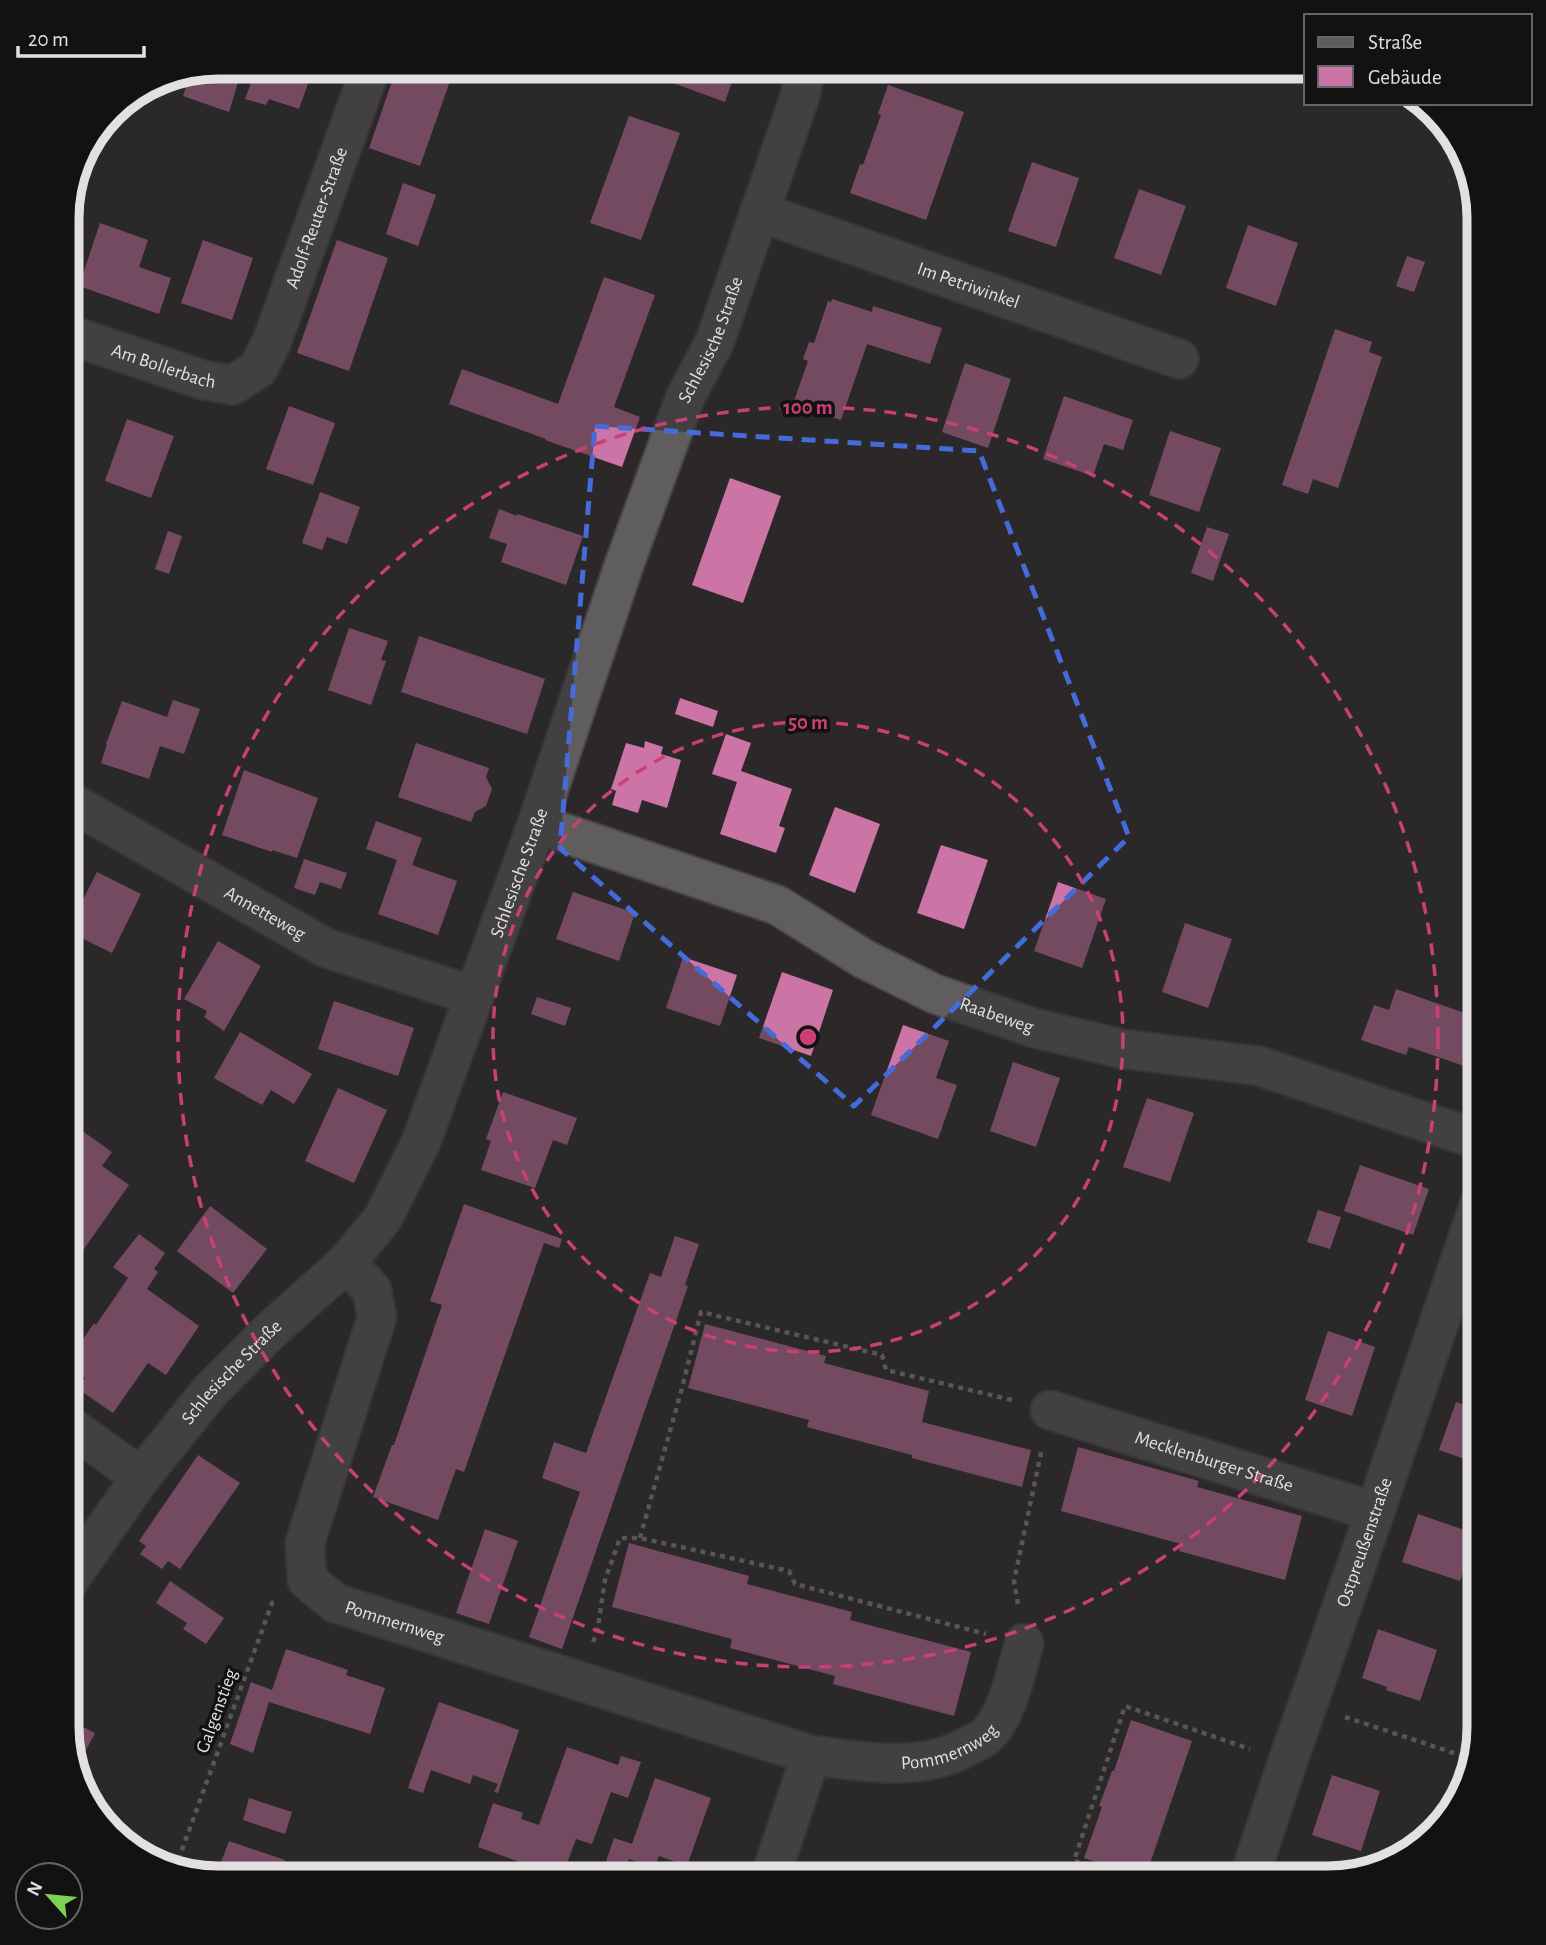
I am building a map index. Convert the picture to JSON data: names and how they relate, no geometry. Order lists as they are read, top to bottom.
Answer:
{
  "streets": {
    "street": [
      "Adolf-Reuter-Straße",
      "Im Petriwinkel",
      "Schlesische Straße",
      "Am Bollerbach",
      "Annetteweg",
      "Raabeweg",
      "Mecklenburger Straße",
      "Ostpreußenstraße",
      "Pommernweg"
    ],
    "path": ["Galgenstieg"]
  },
  "crossings": [
    ["Adolf-Reuter-Straße", "Am Bollerbach"],
    ["Im Petriwinkel", "Schlesische Straße"],
    ["Schlesische Straße", "Annetteweg"],
    ["Schlesische Straße", "Raabeweg"],
    ["Mecklenburger Straße", "Ostpreußenstraße"],
    ["Pommernweg", "Galgenstieg"]
  ],
  "legend": ["Straße", "Gebäude"],
  "scale_bar": "20 m",
  "north": "top left",
  "rings": ["100 m", "50 m"]
}
